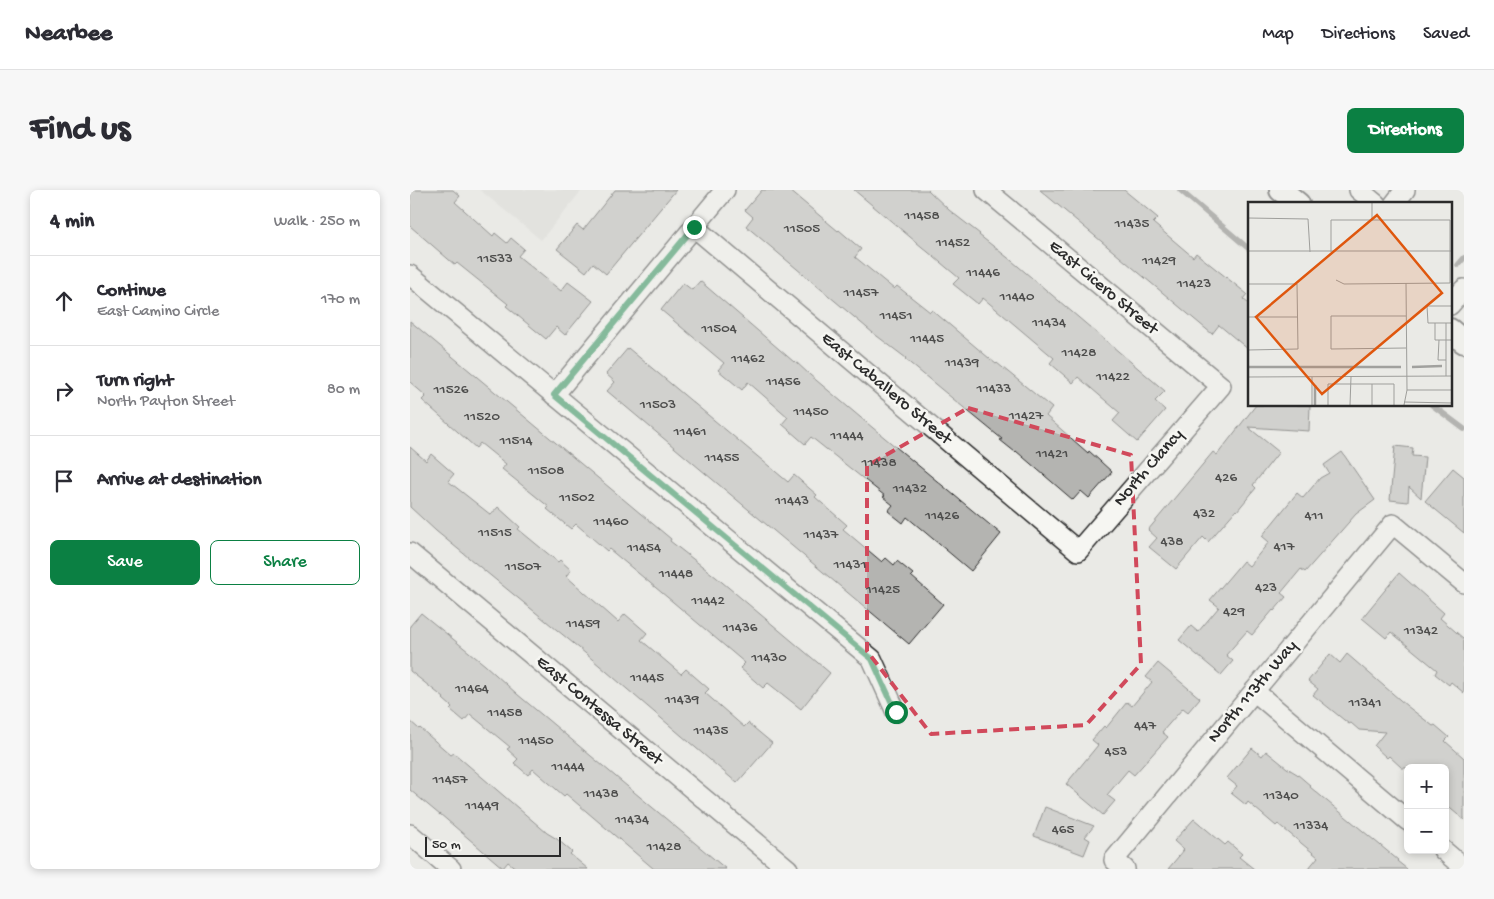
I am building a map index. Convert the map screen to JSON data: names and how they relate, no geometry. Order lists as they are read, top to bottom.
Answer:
{
  "streets": {
    "street": [
      "East Cicero Street",
      "East Caballero Street",
      "North Clancy",
      "North 113th Way",
      "East Contessa Street"
    ]
  },
  "crossings": [
    ["East Cicero Street", "North Clancy"],
    ["East Caballero Street", "North Clancy"]
  ],
  "house_numbers": [
    "11458",
    "11435",
    "11505",
    "11452",
    "11533",
    "11429",
    "11446",
    "11423",
    "11457",
    "11440",
    "11451",
    "11434",
    "11504",
    "11445",
    "11428",
    "11462",
    "11439",
    "11422",
    "11456",
    "11433",
    "11526",
    "11503",
    "11450",
    "11427",
    "11520",
    "11461",
    "11444",
    "11514",
    "11421",
    "11455",
    "11438",
    "11508",
    "426",
    "11432",
    "11502",
    "11443",
    "432",
    "11426",
    "411",
    "11460",
    "11515",
    "11437",
    "438",
    "417",
    "11454",
    "11431",
    "11507",
    "11448",
    "423",
    "11425",
    "11442",
    "429",
    "11459",
    "11436",
    "11342",
    "11430",
    "11445",
    "11464",
    "11439",
    "11341",
    "11458",
    "447",
    "11435",
    "11450",
    "453",
    "11444",
    "11457",
    "11438",
    "11340",
    "11449",
    "11434",
    "11334",
    "465",
    "11428"
  ],
  "scale_bar": "50 m",
  "page": {
    "header": "Nearbee",
    "nav": ["Map", "Directions", "Saved"],
    "buttons": [
      "Directions",
      ["Save", "Share"]
    ],
    "title": "Find us",
    "heading": ["4 min", "Walk · 250 m"],
    "list": [
      ["Continue", "East Camino Circle", "170 m"],
      ["Turn right", "North Payton Street", "80 m"],
      "Arrive at destination"
    ],
    "map_buttons": ["+", "−"],
    "scale": "50 m"
  }
}
